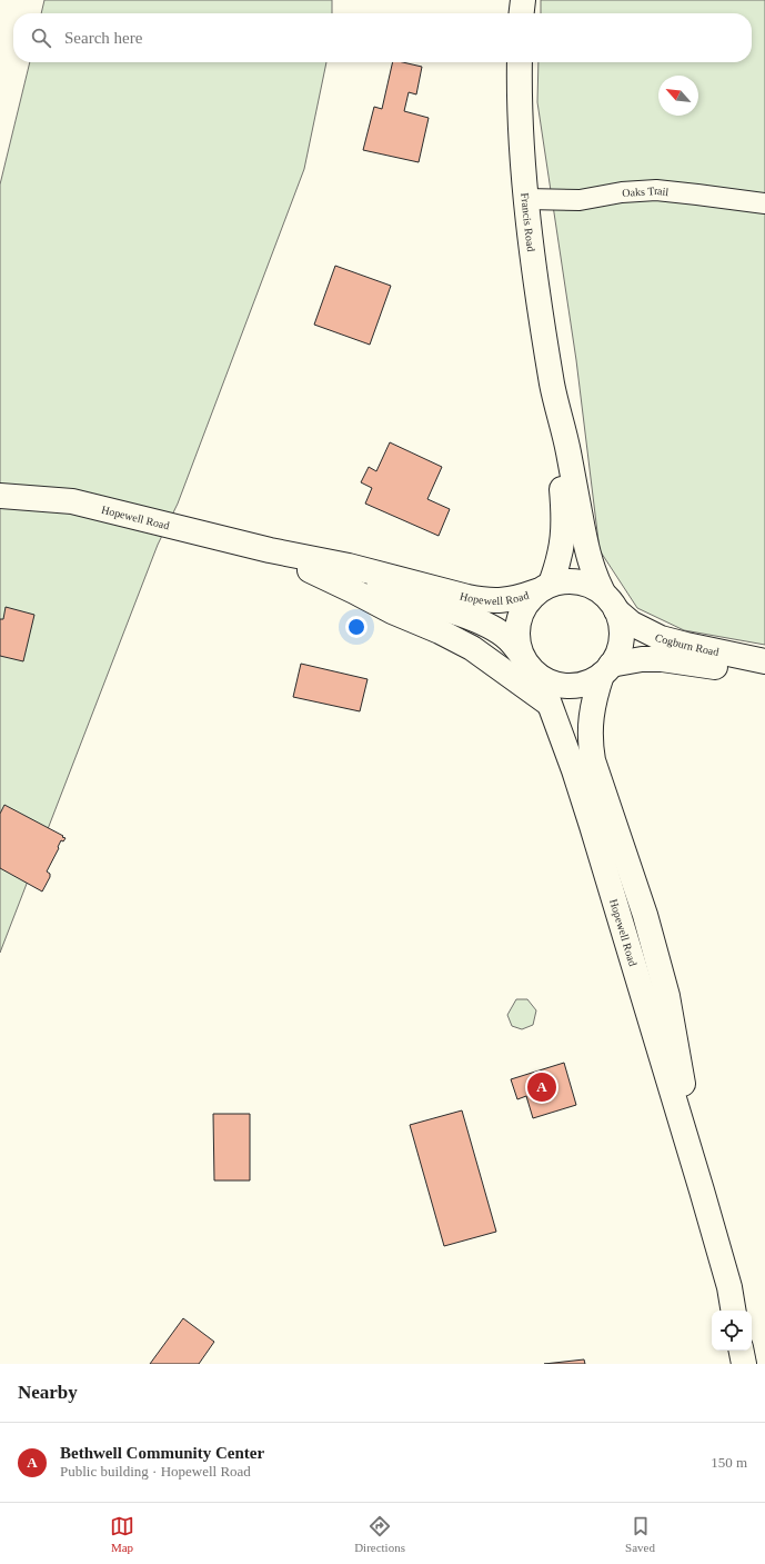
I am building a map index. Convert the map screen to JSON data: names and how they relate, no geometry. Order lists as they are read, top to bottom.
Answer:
{
  "streets": {
    "street": [
      "Oaks Trail",
      "Francis Road",
      "Hopewell Road",
      "Cogburn Road"
    ]
  },
  "crossings": [
    ["Oaks Trail", "Francis Road"],
    ["Francis Road", "Hopewell Road"],
    ["Francis Road", "Cogburn Road"],
    ["Hopewell Road", "Cogburn Road"]
  ],
  "north": "top left",
  "page": {
    "search": "Search here",
    "pins": "A",
    "heading": "Nearby",
    "list": [
      {
        "mark": "A",
        "name": "Bethwell Community Center",
        "note": "Public building · Hopewell Road",
        "value": "150 m"
      }
    ],
    "nav": ["Map", "Directions", "Saved"]
  }
}
